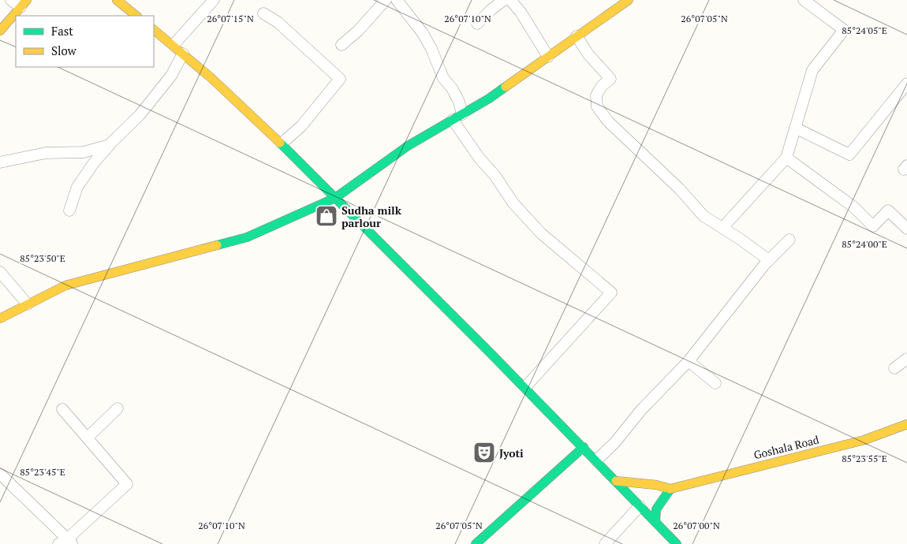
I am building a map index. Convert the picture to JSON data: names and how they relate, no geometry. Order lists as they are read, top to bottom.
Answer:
{
  "streets": {
    "main road": ["Goshala Road"]
  },
  "places": {
    "shop": ["Sudha milk parlour"],
    "theatre": ["Jyoti"]
  },
  "legend": ["Fast", "Slow"],
  "coordinates": [
    "26°07'15\"N",
    "26°07'10\"N",
    "26°07'05\"N",
    "85°24'05\"E",
    "85°24'00\"E",
    "85°23'50\"E",
    "85°23'55\"E",
    "85°23'45\"E",
    "26°07'00\"N"
  ]
}
